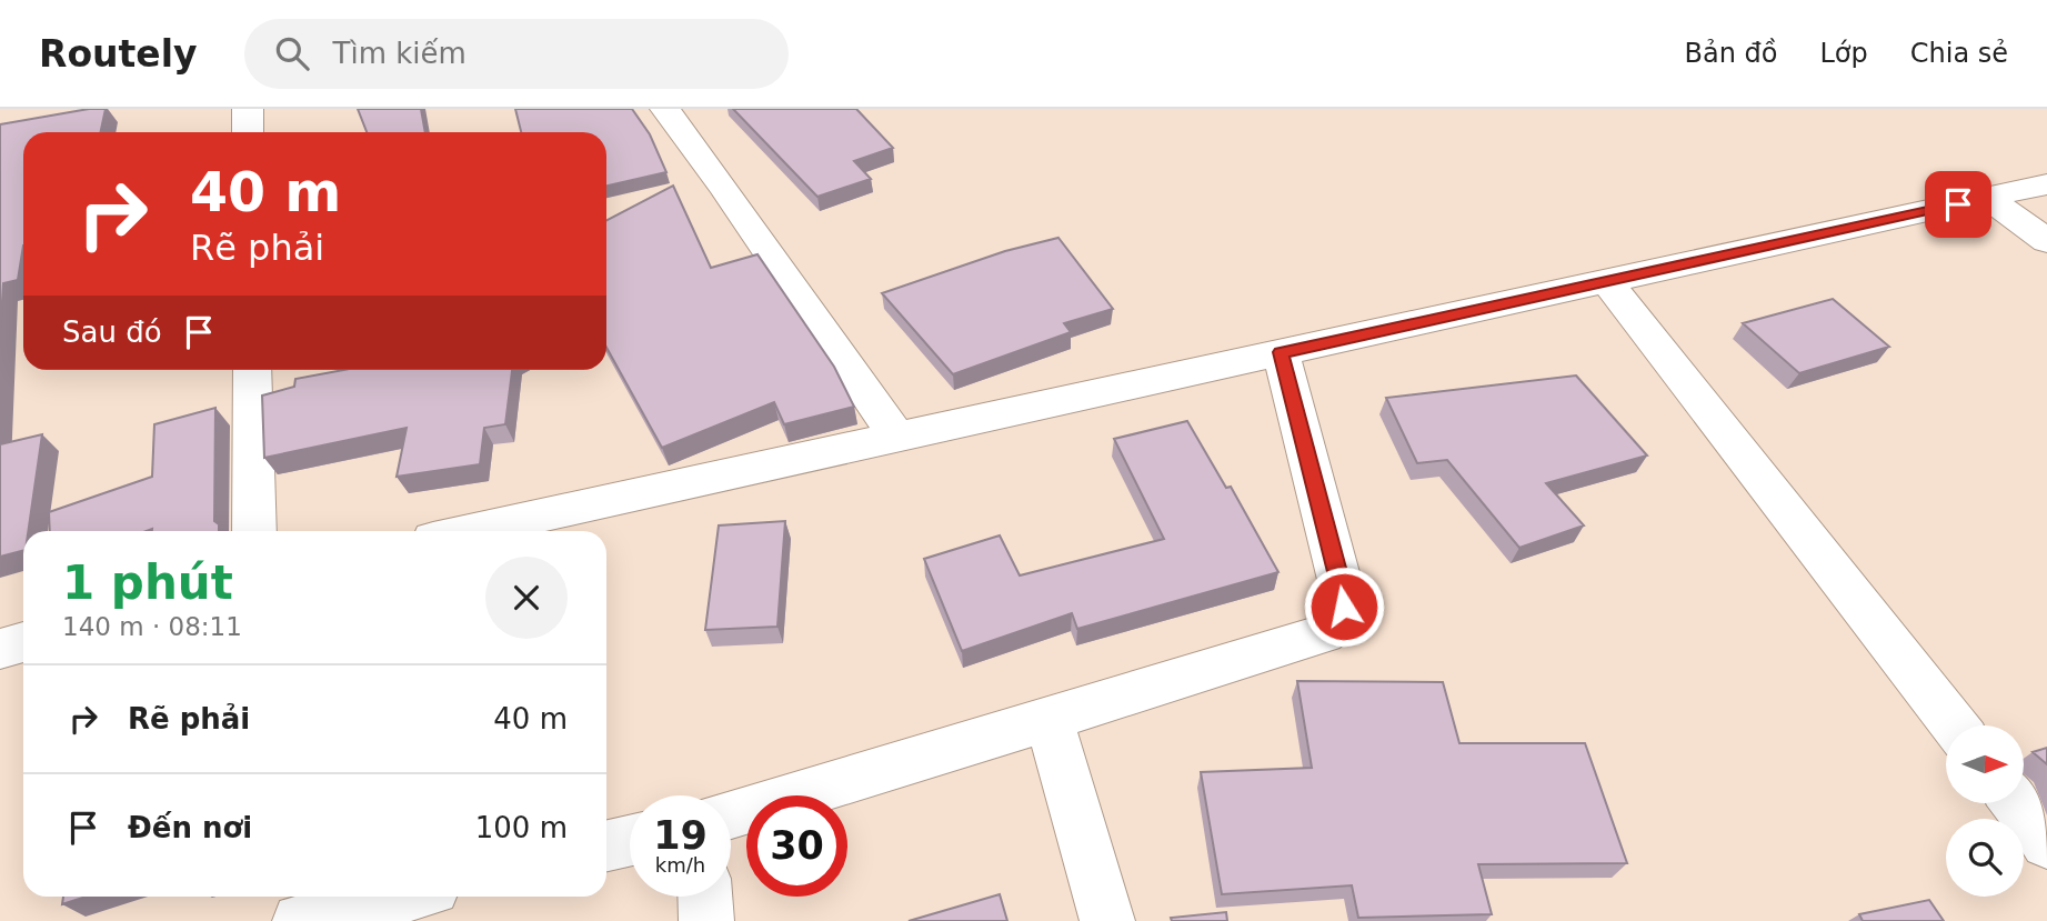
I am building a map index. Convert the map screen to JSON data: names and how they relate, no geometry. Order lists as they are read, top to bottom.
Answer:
{
  "north": "right",
  "page": {
    "header": "Routely",
    "search": "Tìm kiếm",
    "nav": ["Bản đồ", "Lớp", "Chia sẻ"],
    "turn": ["40 m", "Rẽ phải"],
    "then": "Sau đó",
    "heading": ["1 phút", "140 m · 08:11"],
    "list": [
      {
        "name": "Rẽ phải",
        "value": "40 m"
      },
      {
        "name": "Đến nơi",
        "value": "100 m"
      }
    ],
    "speed": "19 km/h",
    "limit": "30"
  }
}
